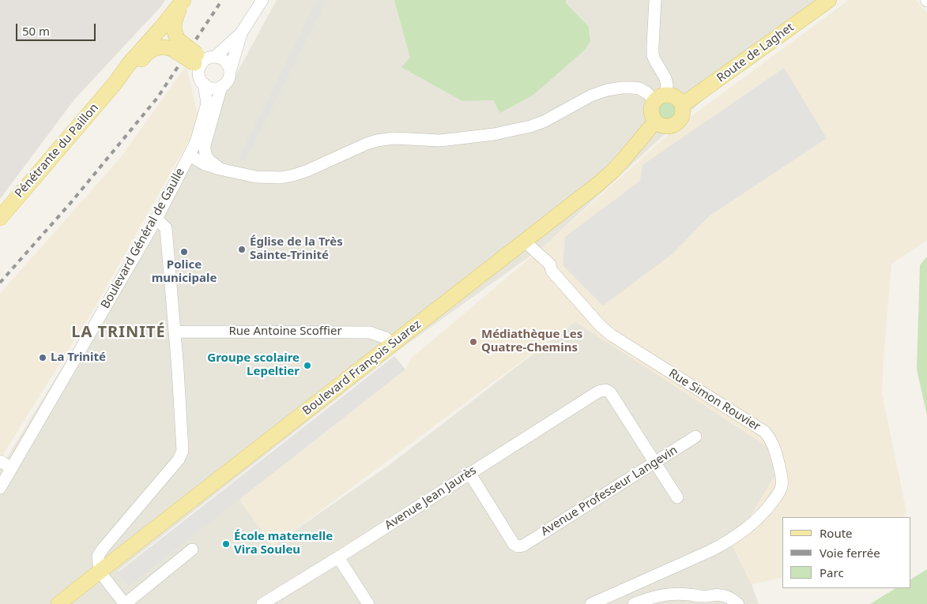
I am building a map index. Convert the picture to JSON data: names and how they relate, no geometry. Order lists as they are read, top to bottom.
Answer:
{
  "streets": {
    "main road": ["Route de Laghet", "Pénétrante du Paillon", "Boulevard François Suarez"],
    "street": [
      "Boulevard Général de Gaulle",
      "Rue Antoine Scoffier",
      "Rue Simon Rouvier",
      "Avenue Professeur Langevin",
      "Avenue Jean Jaurès"
    ]
  },
  "crossings": [
    ["Route de Laghet", "Boulevard François Suarez"],
    ["Rue Antoine Scoffier", "Boulevard François Suarez"],
    ["Boulevard François Suarez", "Rue Simon Rouvier"],
    ["Avenue Professeur Langevin", "Avenue Jean Jaurès"]
  ],
  "districts": ["LA TRINITÉ"],
  "places": [
    "Église de la Très Sainte-Trinité",
    "Police municipale",
    "Médiathèque Les Quatre-Chemins",
    "La Trinité",
    "Groupe scolaire Lepeltier",
    "École maternelle Vira Souleu"
  ],
  "legend": ["Route", "Voie ferrée", "Parc"],
  "scale_bar": "50 m"
}
